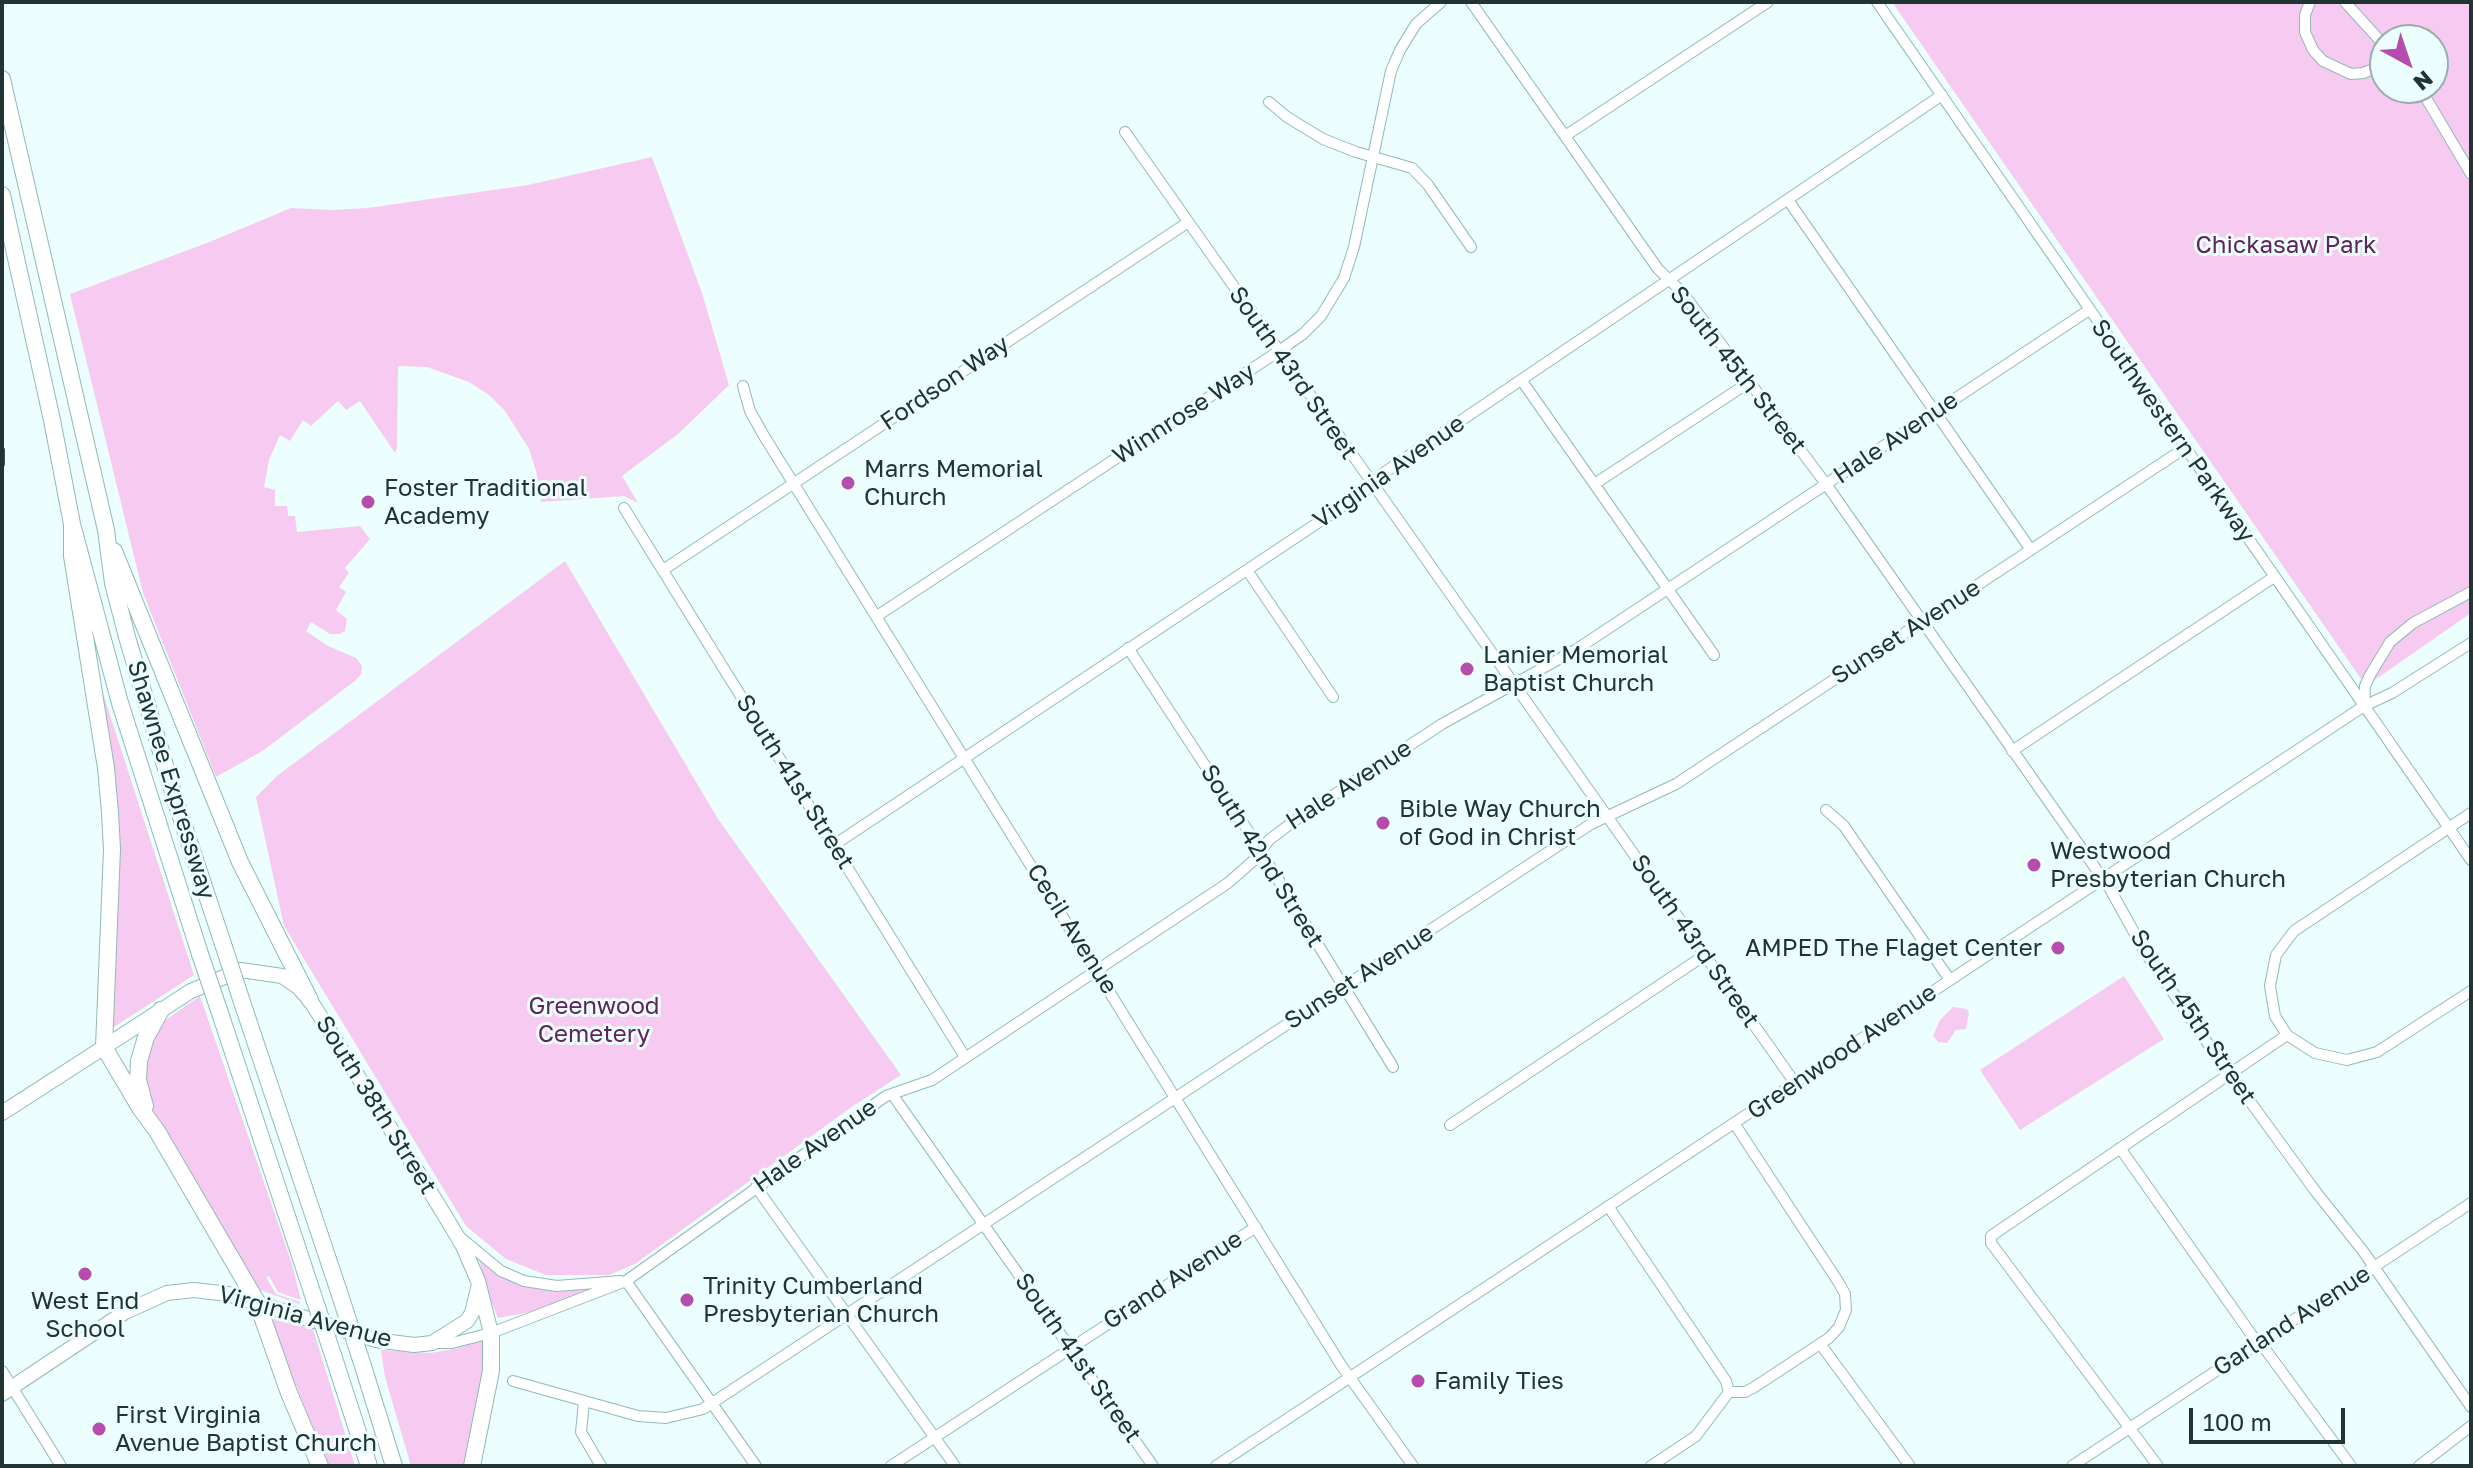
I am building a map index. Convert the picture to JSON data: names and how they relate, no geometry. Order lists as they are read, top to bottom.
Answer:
{
  "streets": {
    "highway": ["Shawnee Expressway"],
    "main road": ["Virginia Avenue", "South 38th Street"],
    "street": [
      "South 45th Street",
      "South 43rd Street",
      "Fordson Way",
      "Winnrose Way",
      "Southwestern Parkway",
      "Hale Avenue",
      "Sunset Avenue",
      "South 41st Street",
      "South 42nd Street",
      "Cecil Avenue",
      "Greenwood Avenue",
      "Grand Avenue",
      "Garland Avenue"
    ]
  },
  "crossings": [
    ["South 45th Street", "Hale Avenue"],
    ["South 45th Street", "Virginia Avenue"],
    ["South 45th Street", "Sunset Avenue"],
    ["South 45th Street", "Greenwood Avenue"],
    ["South 45th Street", "Garland Avenue"],
    ["South 43rd Street", "Fordson Way"],
    ["South 43rd Street", "Winnrose Way"],
    ["South 43rd Street", "Hale Avenue"],
    ["South 43rd Street", "Virginia Avenue"],
    ["South 43rd Street", "Sunset Avenue"],
    ["South 43rd Street", "Greenwood Avenue"],
    ["Fordson Way", "South 41st Street"],
    ["Fordson Way", "Cecil Avenue"],
    ["Winnrose Way", "Cecil Avenue"],
    ["Southwestern Parkway", "Hale Avenue"],
    ["Southwestern Parkway", "Virginia Avenue"],
    ["Southwestern Parkway", "Sunset Avenue"],
    ["Southwestern Parkway", "Greenwood Avenue"],
    ["Hale Avenue", "Virginia Avenue"],
    ["Hale Avenue", "South 41st Street"],
    ["Hale Avenue", "South 42nd Street"],
    ["Hale Avenue", "Cecil Avenue"],
    ["Virginia Avenue", "South 41st Street"],
    ["Virginia Avenue", "South 42nd Street"],
    ["Virginia Avenue", "Cecil Avenue"],
    ["Virginia Avenue", "South 38th Street"],
    ["Sunset Avenue", "South 41st Street"],
    ["Sunset Avenue", "South 42nd Street"],
    ["Sunset Avenue", "Cecil Avenue"],
    ["South 41st Street", "Grand Avenue"],
    ["Cecil Avenue", "Greenwood Avenue"],
    ["Cecil Avenue", "Grand Avenue"]
  ],
  "parks": ["Chickasaw Park", "Greenwood Cemetery"],
  "places": [
    "Marrs Memorial Church",
    "Foster Traditional Academy",
    "Lanier Memorial Baptist Church",
    "Bible Way Church of God in Christ",
    "Westwood Presbyterian Church",
    "AMPED The Flaget Center",
    "West End School",
    "Trinity Cumberland Presbyterian Church",
    "Family Ties",
    "First Virginia Avenue Baptist Church"
  ],
  "scale_bar": "100 m",
  "north": "bottom right"
}
